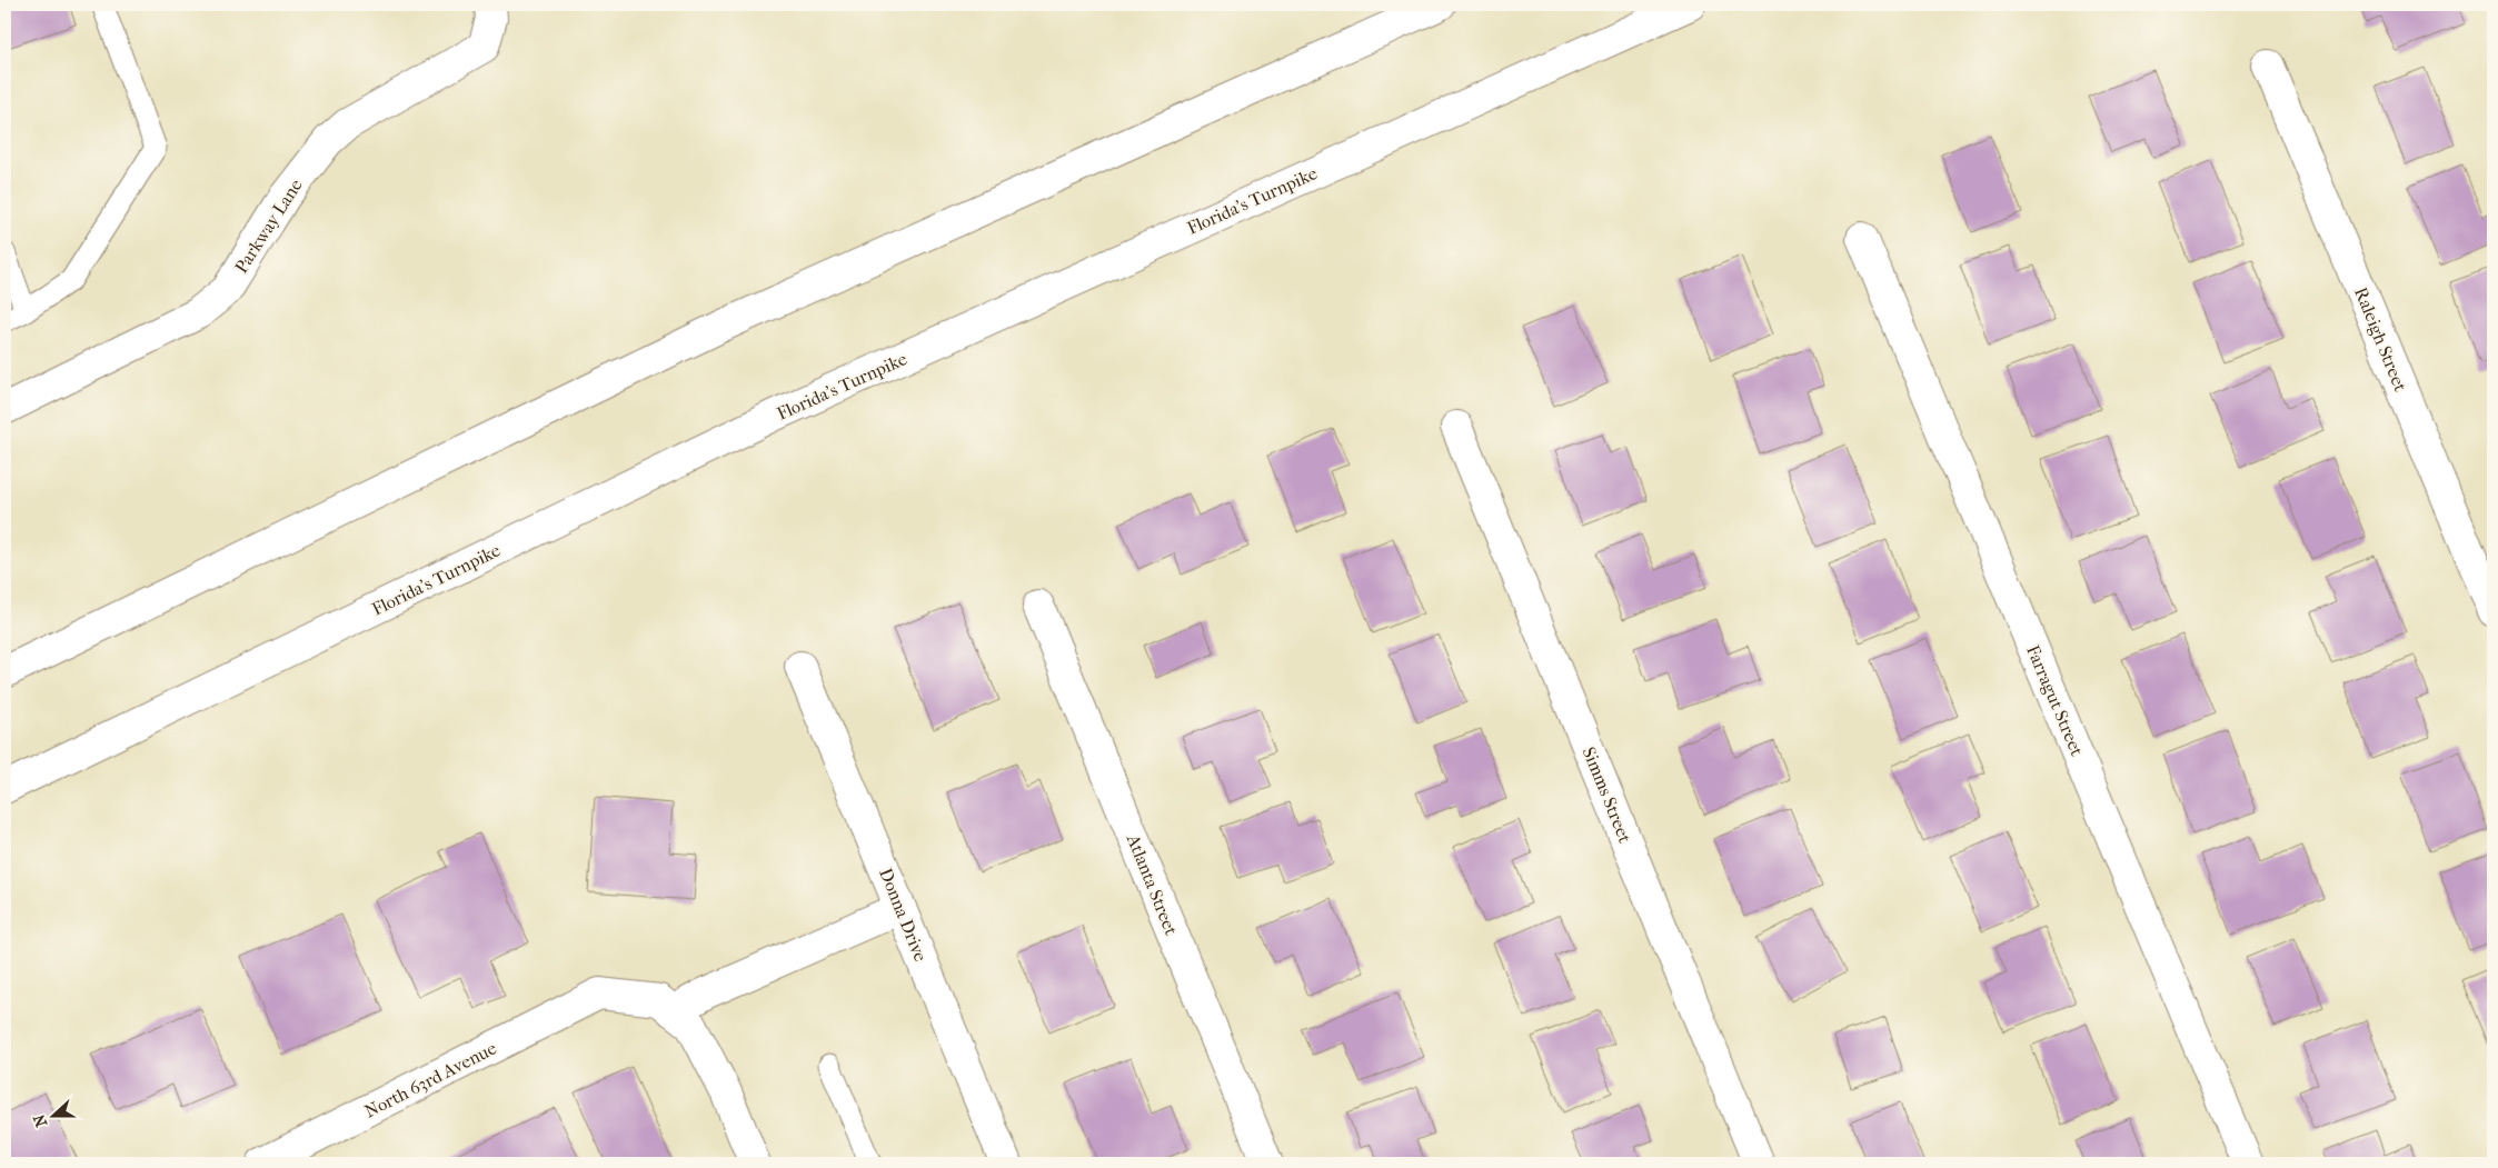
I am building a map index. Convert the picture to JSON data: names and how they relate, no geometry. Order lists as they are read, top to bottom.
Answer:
{
  "streets": {
    "main road": [
      "Florida's Turnpike",
      "Parkway Lane",
      "Raleigh Street",
      "Farragut Street",
      "Simms Street",
      "Atlanta Street",
      "Donna Drive",
      "North 63rd Avenue"
    ]
  },
  "north": "left"
}
